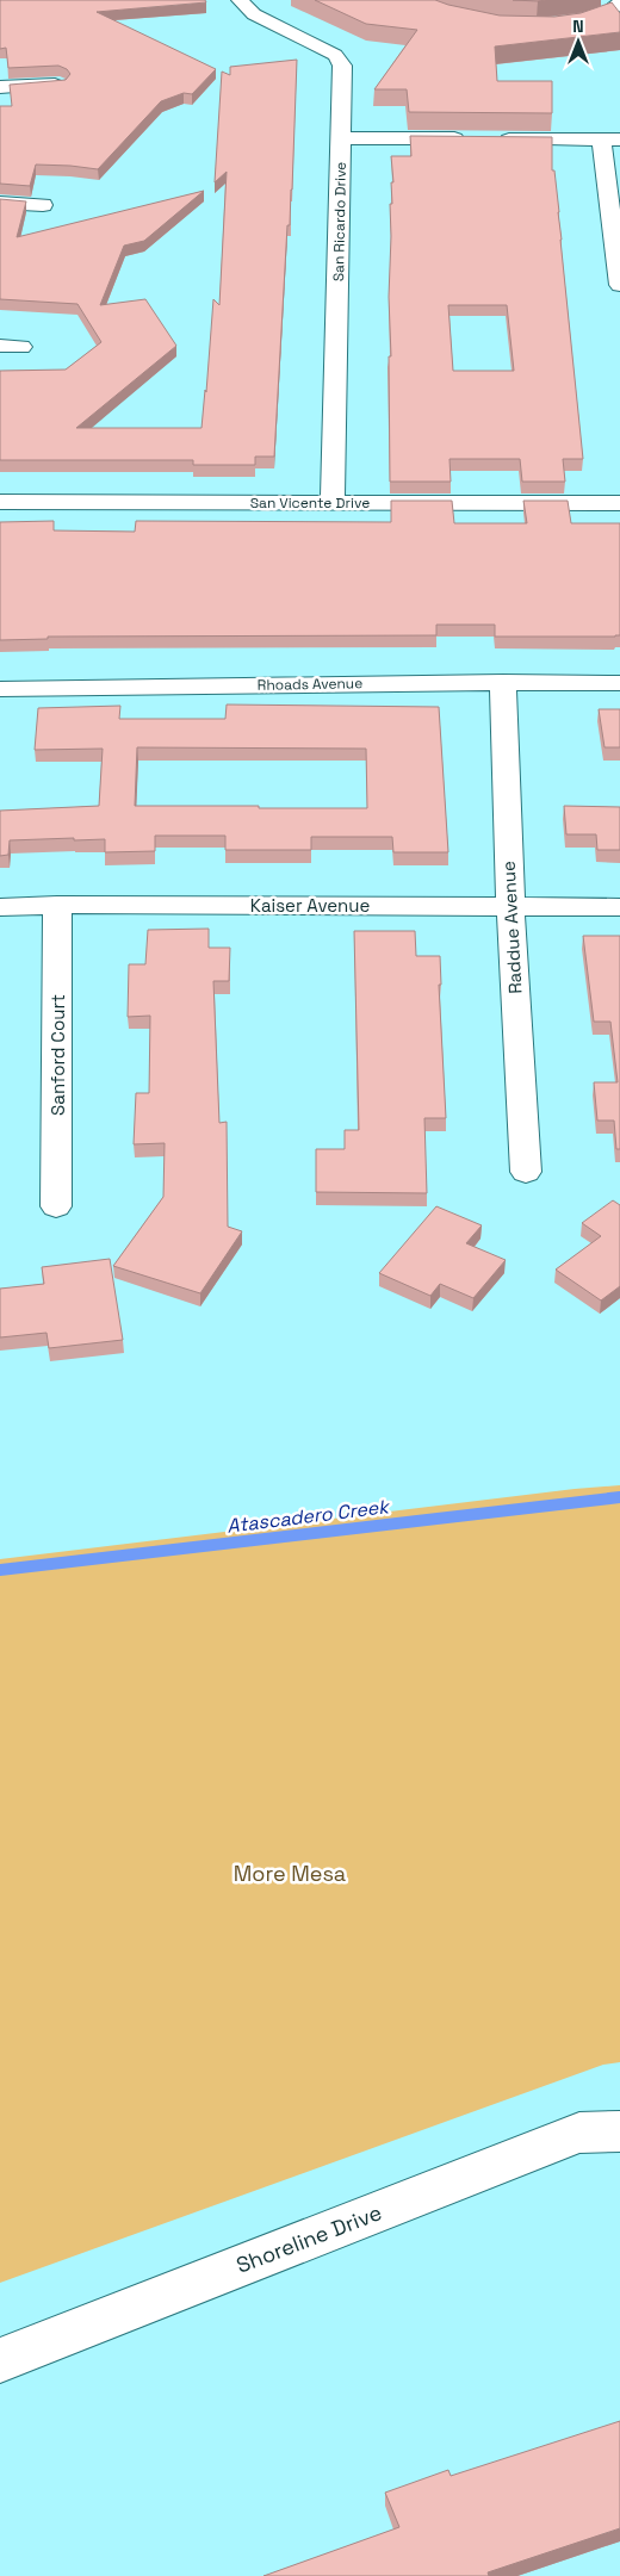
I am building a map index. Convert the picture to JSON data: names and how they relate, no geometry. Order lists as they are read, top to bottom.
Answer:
{
  "streets": {
    "street": [
      "San Ricardo Drive",
      "San Vicente Drive",
      "Rhoads Avenue",
      "Kaiser Avenue",
      "Raddue Avenue",
      "Sanford Court",
      "Shoreline Drive"
    ]
  },
  "crossings": [
    ["San Ricardo Drive", "San Vicente Drive"],
    ["Rhoads Avenue", "Raddue Avenue"],
    ["Kaiser Avenue", "Raddue Avenue"],
    ["Kaiser Avenue", "Sanford Court"]
  ],
  "water": ["Atascadero Creek"],
  "parks": ["More Mesa"],
  "north": "top"
}
